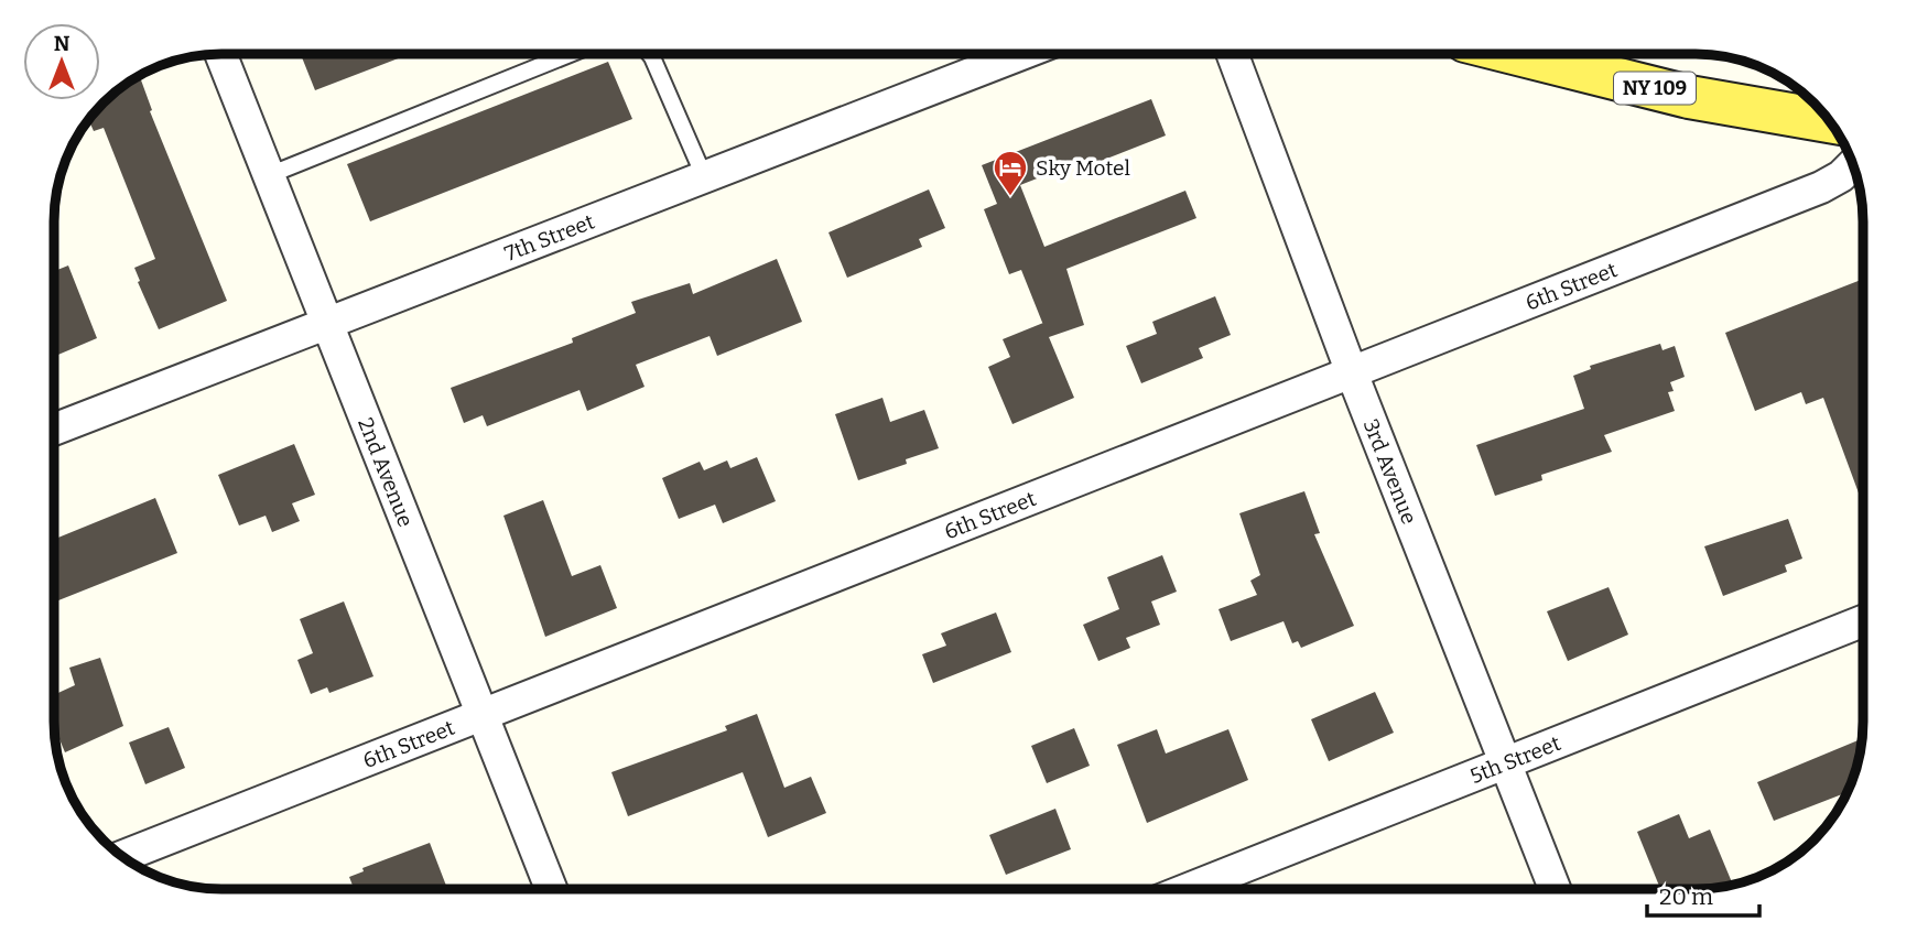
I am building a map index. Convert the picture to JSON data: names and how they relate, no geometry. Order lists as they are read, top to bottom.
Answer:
{
  "streets": {
    "main road": ["NY 109"],
    "street": [
      "7th Street",
      "6th Street",
      "2nd Avenue",
      "3rd Avenue",
      "5th Street"
    ]
  },
  "crossings": [
    ["7th Street", "2nd Avenue"],
    ["6th Street", "2nd Avenue"],
    ["6th Street", "3rd Avenue"],
    ["3rd Avenue", "5th Street"]
  ],
  "places": {
    "hotel": ["Sky Motel"]
  },
  "scale_bar": "20 m",
  "north": "top"
}
